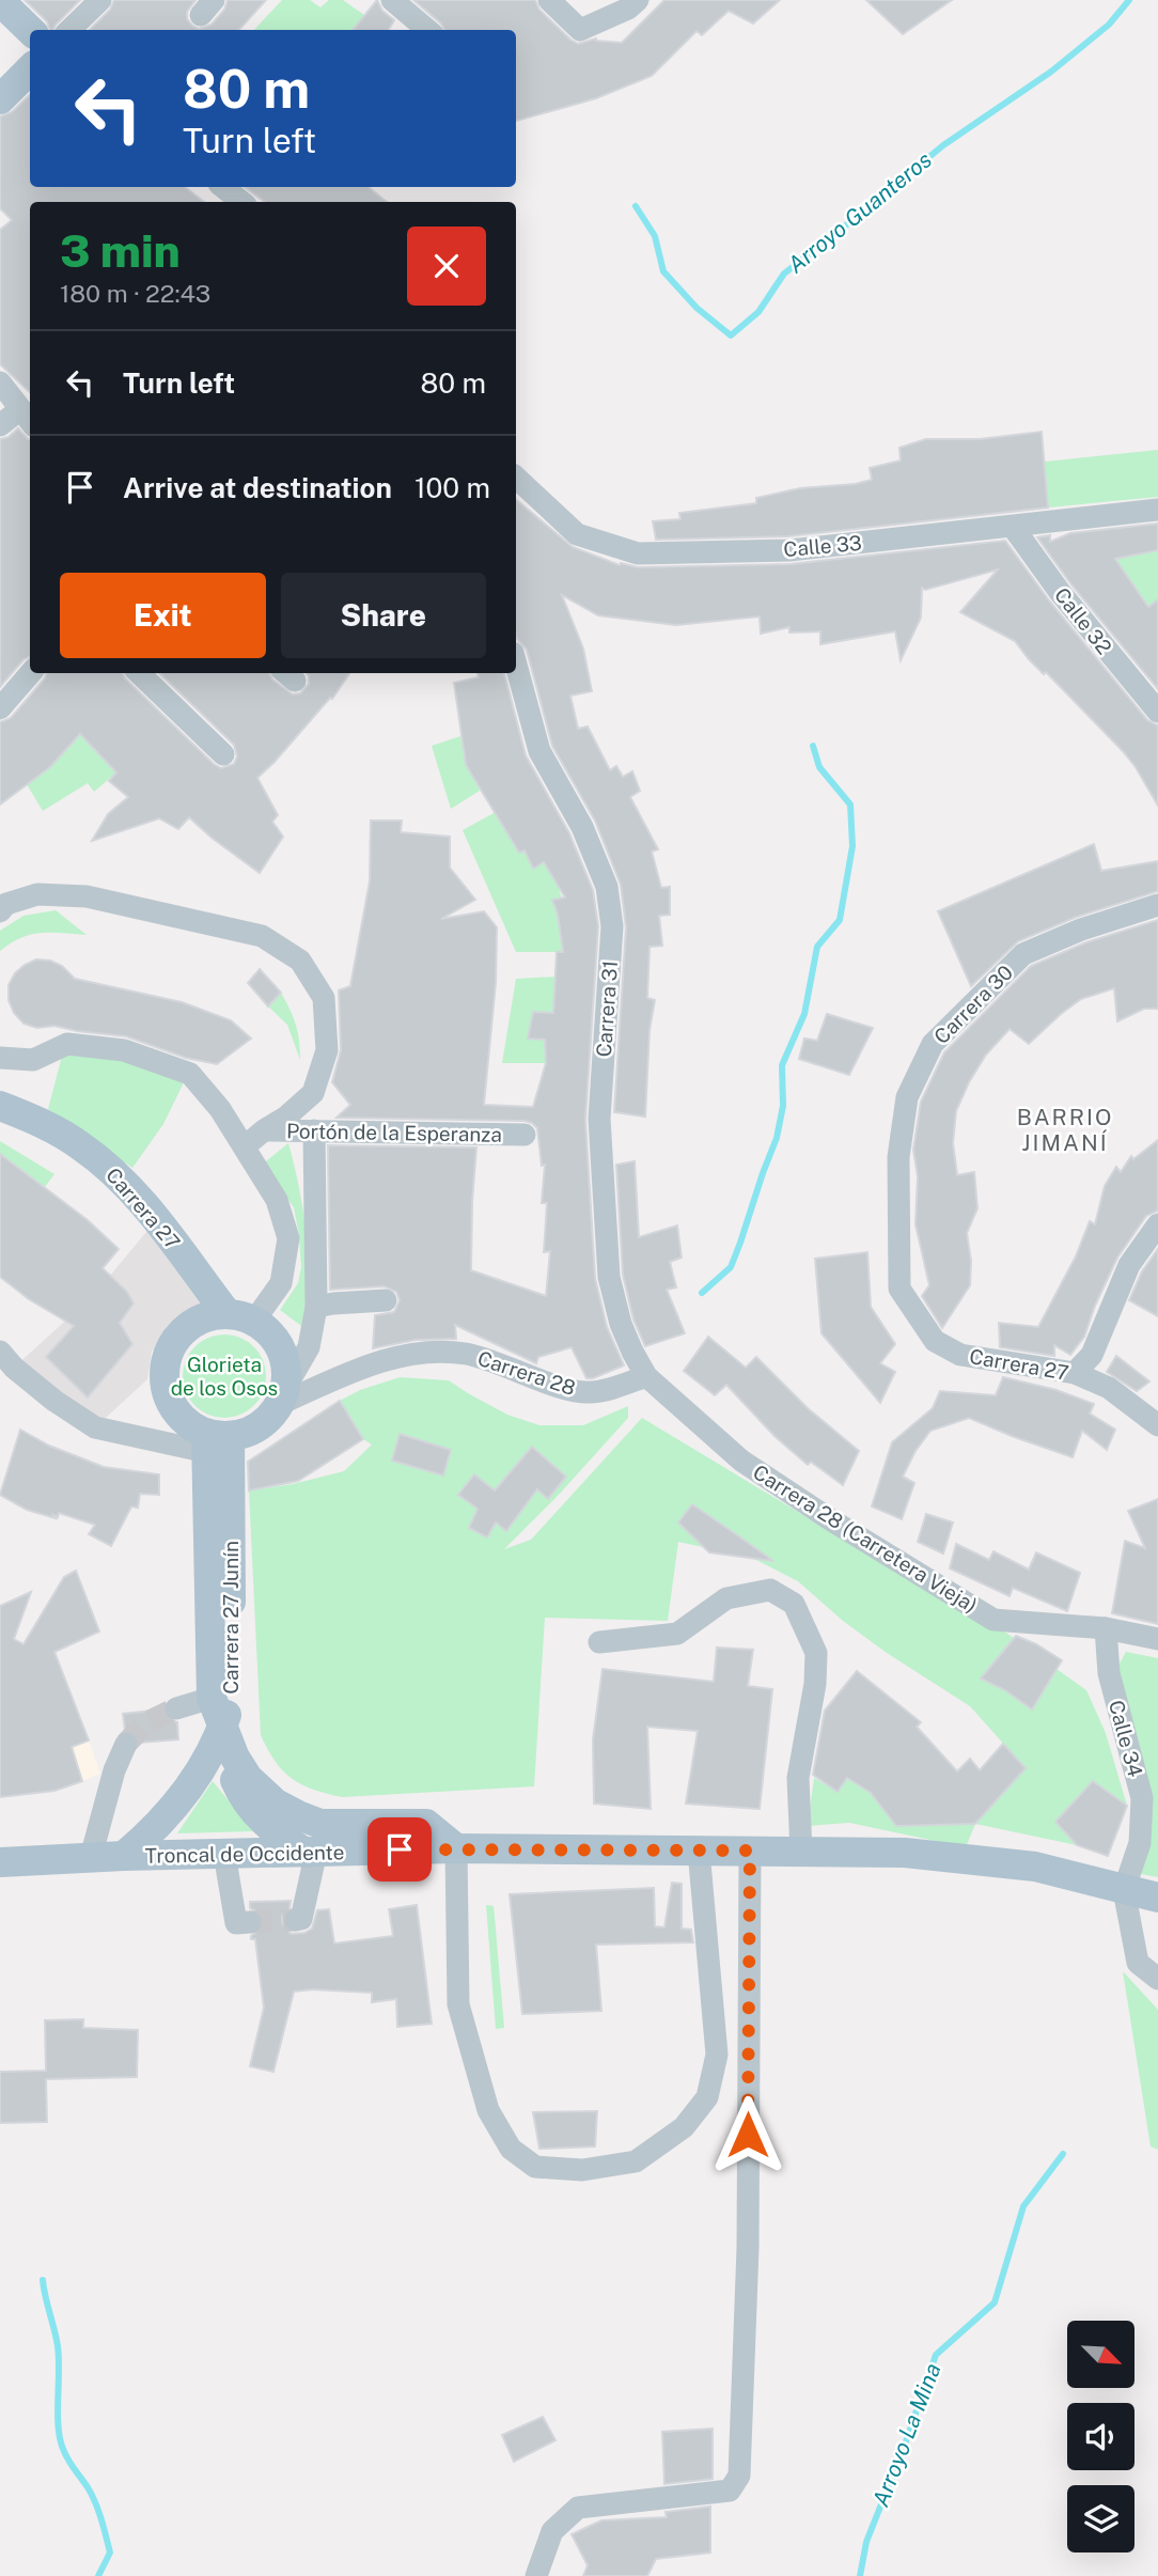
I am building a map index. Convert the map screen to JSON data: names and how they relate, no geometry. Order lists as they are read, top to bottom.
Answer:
{
  "streets": {
    "main road": ["Carrera 27", "Carrera 27 Junín", "Troncal de Occidente"],
    "street": [
      "Calle 33",
      "Calle 32",
      "Carrera 30",
      "Carrera 31",
      "Portón de la Esperanza",
      "Carrera 28",
      "Carrera 28 (Carretera Vieja)",
      "Calle 34"
    ]
  },
  "crossings": [
    ["Calle 33", "Calle 32"],
    ["Carrera 30", "Carrera 27"],
    ["Carrera 31", "Carrera 28"],
    ["Carrera 31", "Carrera 28 (Carretera Vieja)"],
    ["Carrera 27", "Carrera 28"],
    ["Carrera 27", "Carrera 27 Junín"],
    ["Carrera 28", "Carrera 28 (Carretera Vieja)"],
    ["Carrera 28", "Carrera 27 Junín"],
    ["Carrera 28 (Carretera Vieja)", "Calle 34"],
    ["Calle 34", "Troncal de Occidente"]
  ],
  "districts": ["BARRIO JIMANÍ"],
  "water": ["Arroyo Guanteros", "Arroyo La Mina"],
  "parks": ["Glorieta de los Osos"],
  "north": "bottom right",
  "page": {
    "turn": ["80 m", "Turn left"],
    "heading": ["3 min", "180 m · 22:43"],
    "list": [
      {
        "name": "Turn left",
        "value": "80 m"
      },
      {
        "name": "Arrive at destination",
        "value": "100 m"
      }
    ],
    "buttons": ["Exit", "Share"]
  }
}
